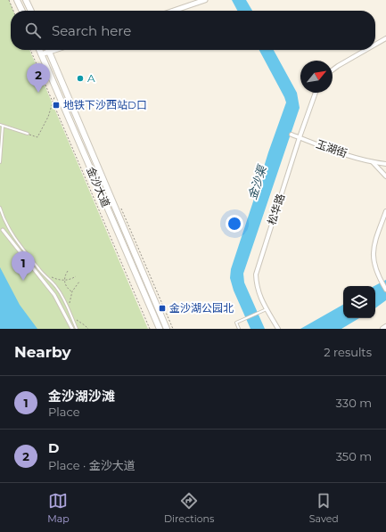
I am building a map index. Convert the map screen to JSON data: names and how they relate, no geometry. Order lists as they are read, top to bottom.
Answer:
{
  "streets": {
    "main road": ["金沙大道"],
    "street": ["玉湖街", "松华路"]
  },
  "crossings": [
    ["玉湖街", "松华路"]
  ],
  "water": ["金沙渠"],
  "places": {
    "other": ["A"],
    "transit": ["地铁下沙西站D口", "金沙湖公园北"]
  },
  "north": "top right",
  "page": {
    "search": "Search here",
    "pins": ["2", "1"],
    "heading": ["Nearby", "2 results"],
    "list": [
      {
        "mark": "1",
        "name": "金沙湖沙滩",
        "note": "Place",
        "value": "330 m"
      },
      {
        "mark": "2",
        "name": "D",
        "note": "Place · 金沙大道",
        "value": "350 m"
      }
    ],
    "nav": ["Map", "Directions", "Saved"]
  }
}
